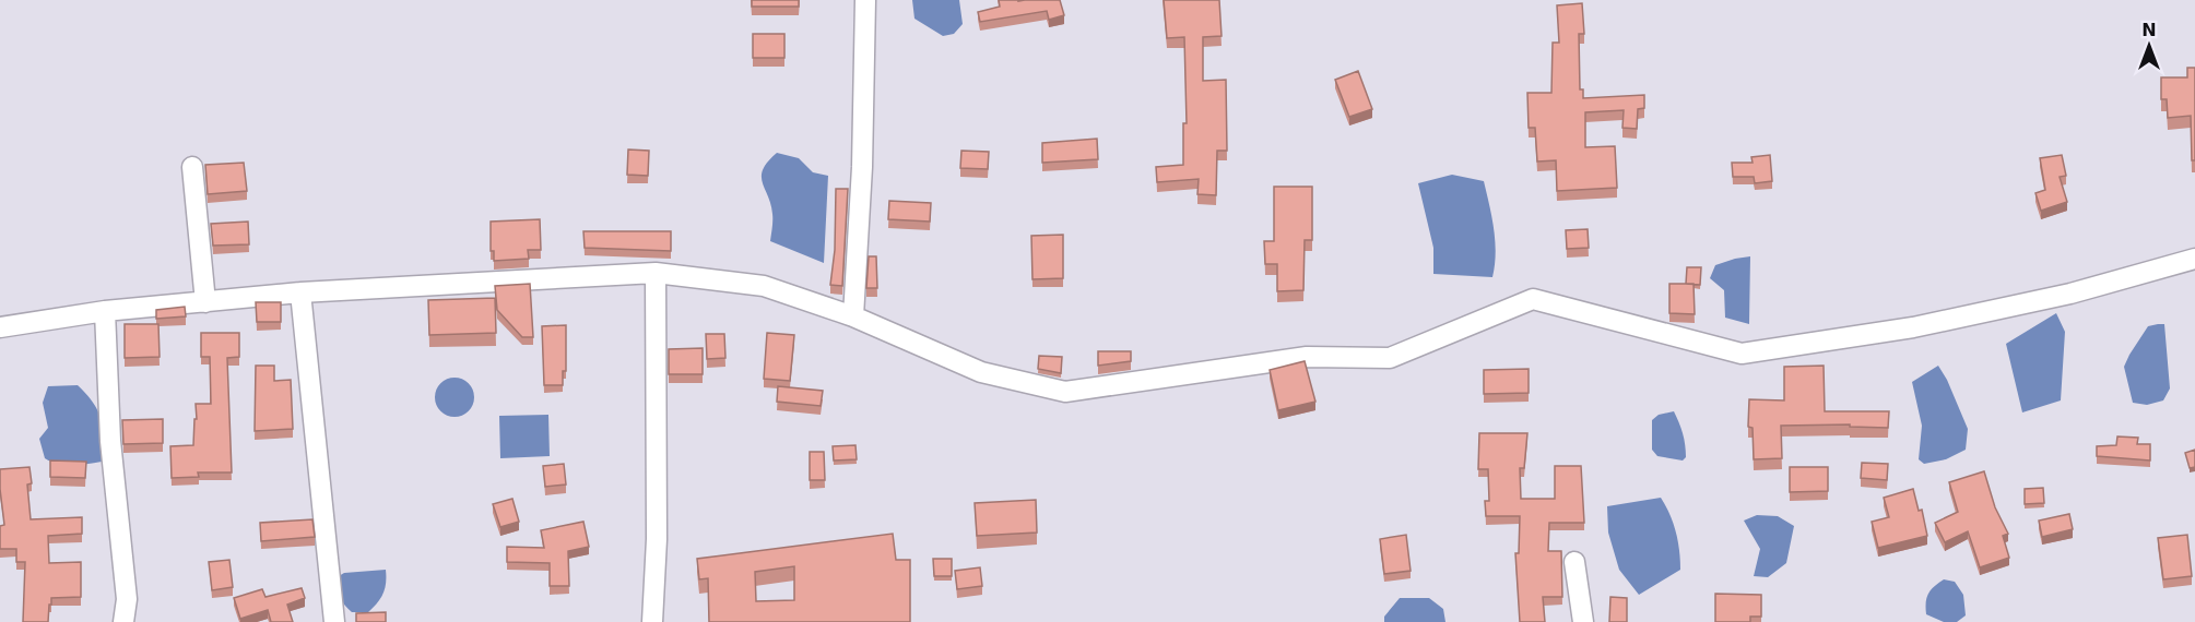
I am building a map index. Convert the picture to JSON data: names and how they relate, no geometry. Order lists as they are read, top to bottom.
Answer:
{
  "north": "top"
}
